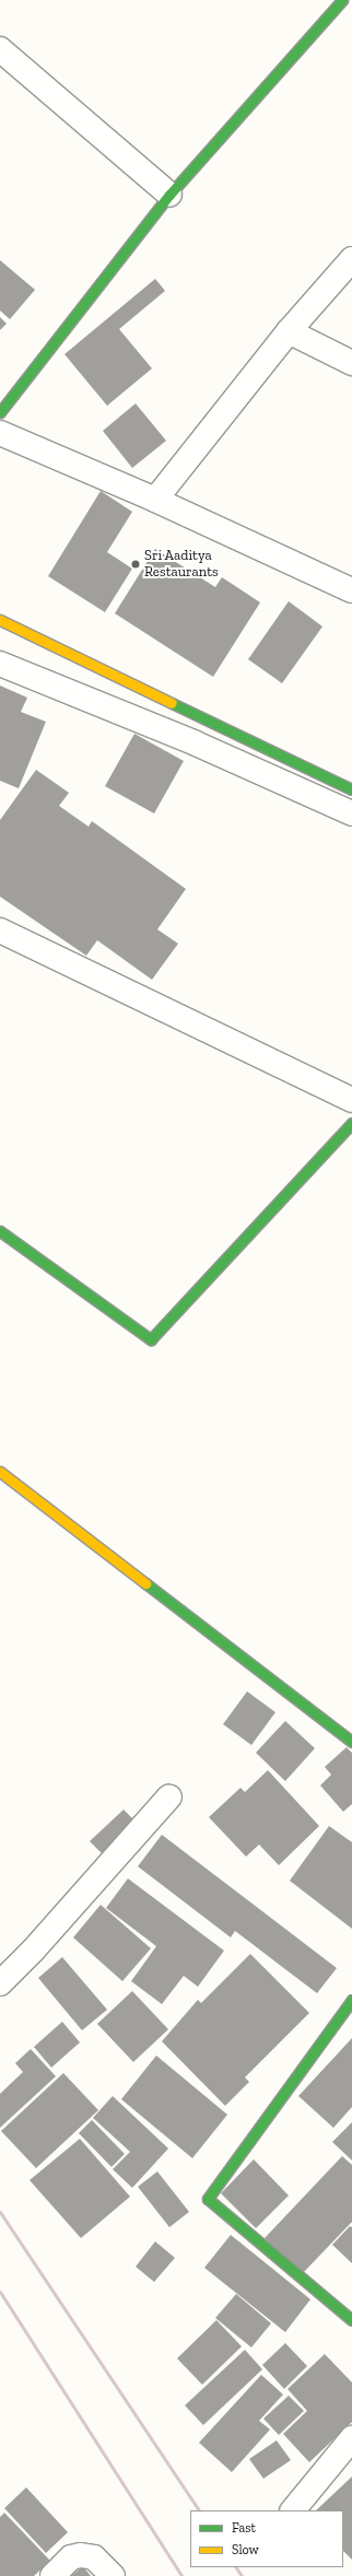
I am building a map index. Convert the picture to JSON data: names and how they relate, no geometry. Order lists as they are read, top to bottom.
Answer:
{
  "places": ["Sri Aaditya Restaurants"],
  "legend": ["Fast", "Slow"]
}
